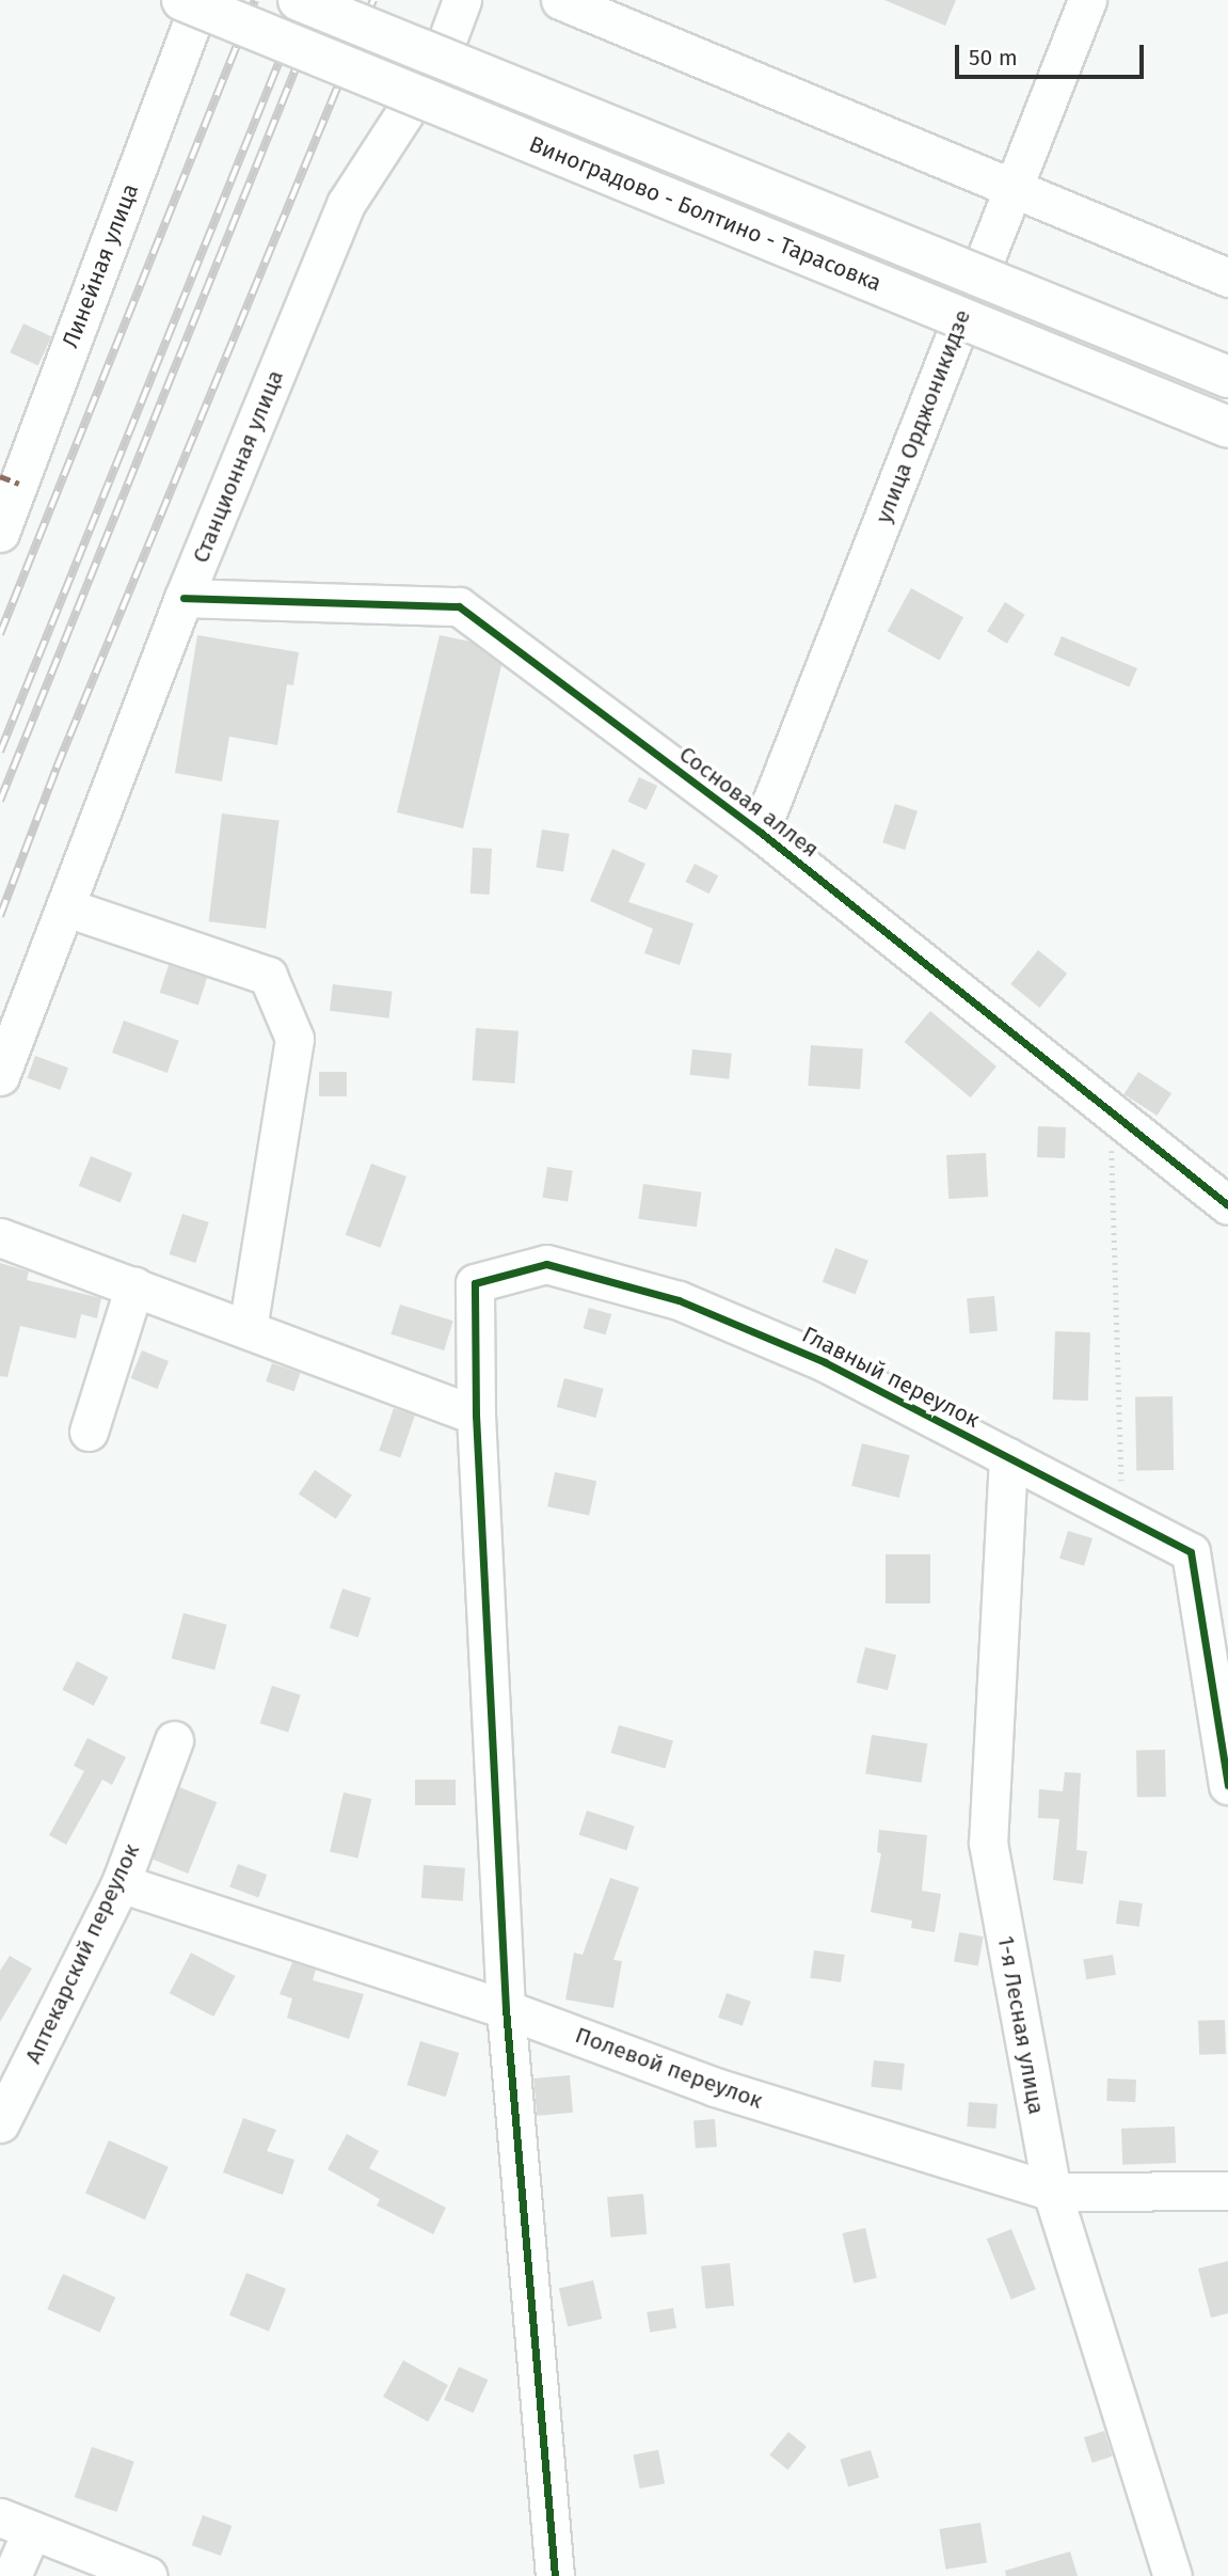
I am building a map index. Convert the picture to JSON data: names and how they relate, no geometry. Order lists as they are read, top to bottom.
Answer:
{
  "streets": {
    "main road": ["Виноградово - Болтино - Тарасовка"],
    "street": [
      "Линейная улица",
      "улица Орджоникидзе",
      "Станционная улица",
      "Сосновая аллея",
      "Главный переулок",
      "Аптекарский переулок",
      "1-я Лесная улица",
      "Полевой переулок"
    ]
  },
  "crossings": [
    ["улица Орджоникидзе", "Сосновая аллея"],
    ["Станционная улица", "Сосновая аллея"],
    ["Главный переулок", "1-я Лесная улица"],
    ["Аптекарский переулок", "Полевой переулок"],
    ["1-я Лесная улица", "Полевой переулок"]
  ],
  "scale_bar": "50 m"
}
